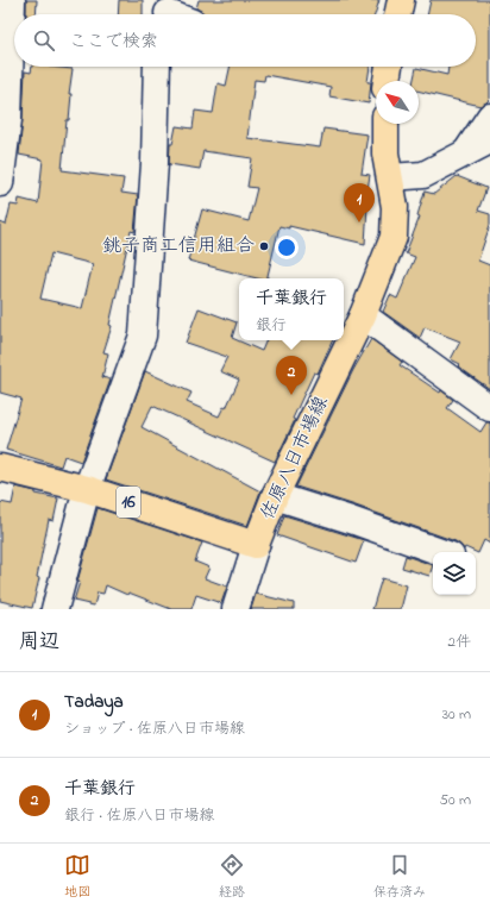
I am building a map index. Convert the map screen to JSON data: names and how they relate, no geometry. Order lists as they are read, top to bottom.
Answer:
{
  "streets": {
    "main road": ["佐原八日市場線", "16"]
  },
  "crossings": [
    ["佐原八日市場線", "16"]
  ],
  "places": ["銚子商工信用組合"],
  "north": "top left",
  "page": {
    "search": "ここで検索",
    "pins": ["1", "2"],
    "popup": ["千葉銀行", "銀行"],
    "heading": ["周辺", "2件"],
    "list": [
      {
        "mark": "1",
        "name": "Tadaya",
        "note": "ショップ · 佐原八日市場線",
        "value": "30 m"
      },
      {
        "mark": "2",
        "name": "千葉銀行",
        "note": "銀行 · 佐原八日市場線",
        "value": "50 m"
      }
    ],
    "nav": ["地図", "経路", "保存済み"]
  }
}
